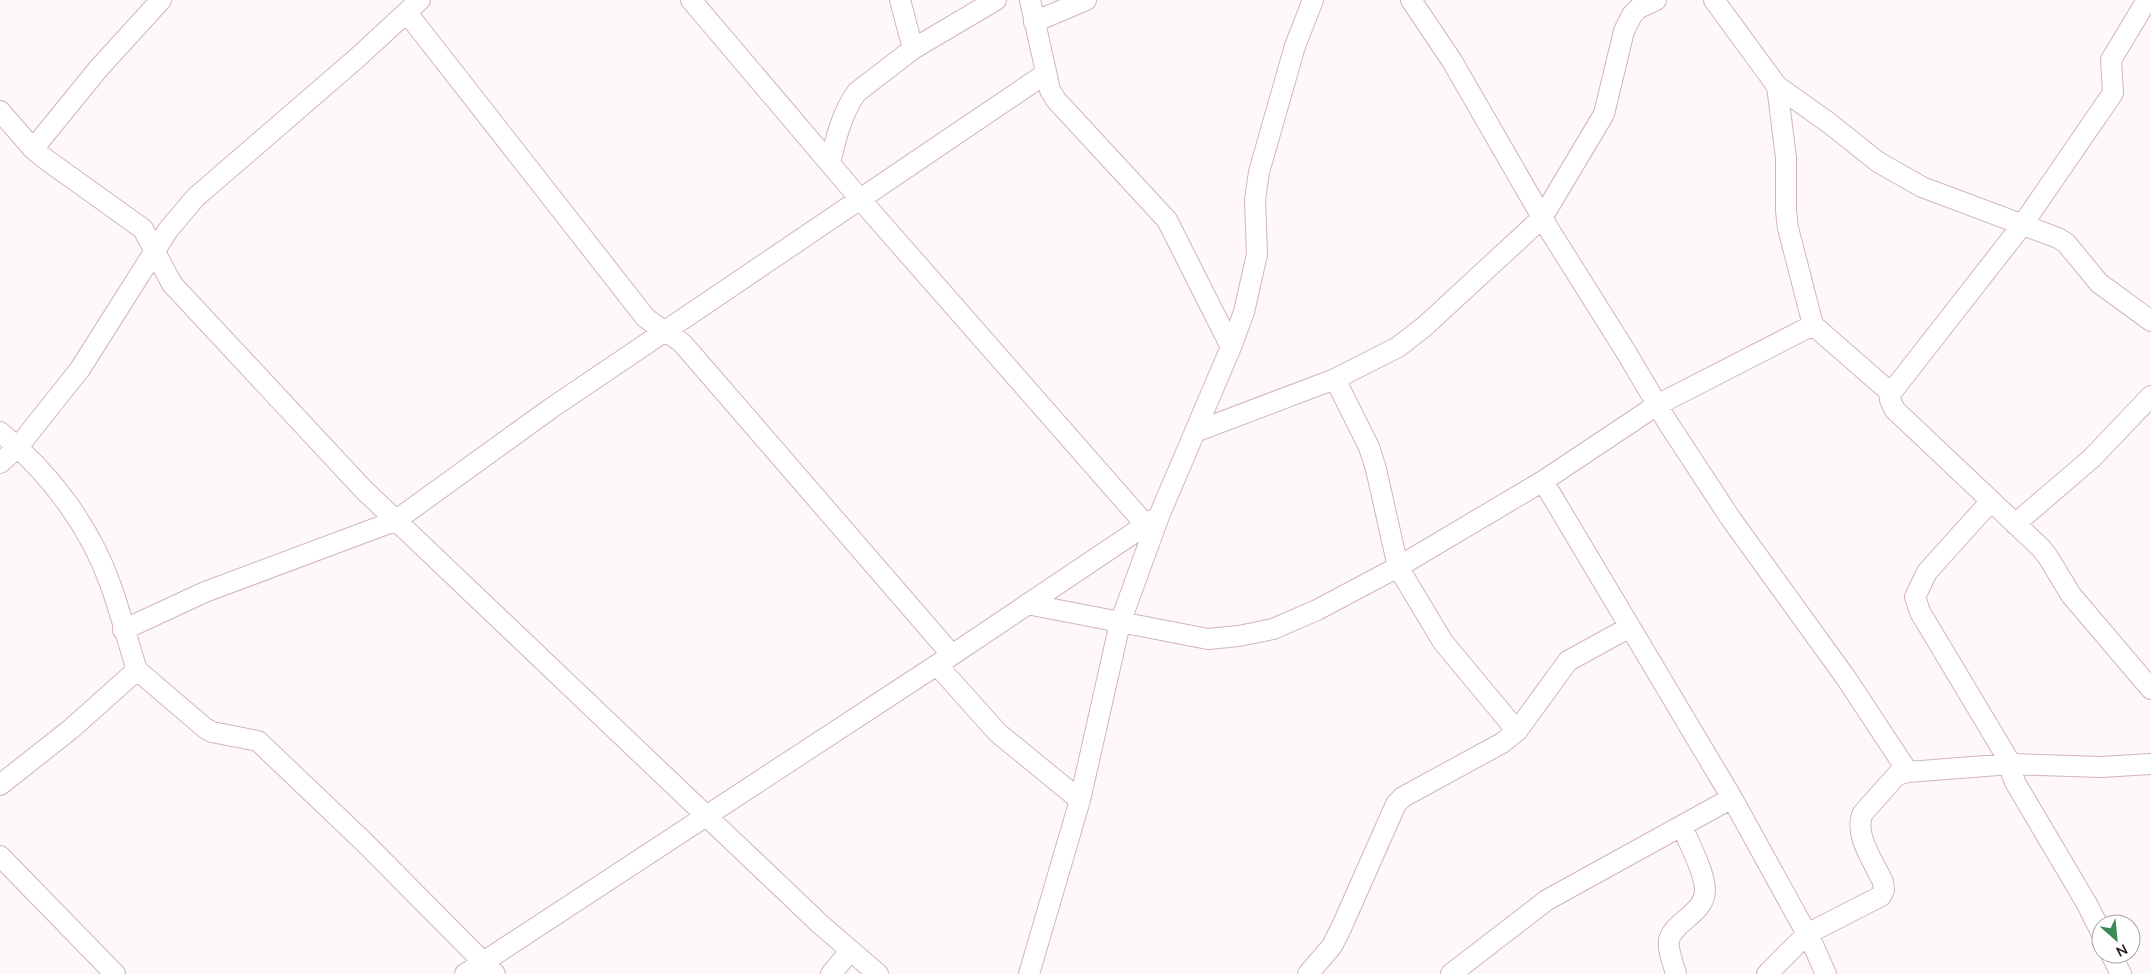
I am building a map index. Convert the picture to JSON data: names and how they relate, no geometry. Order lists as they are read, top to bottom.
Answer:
{
  "north": "bottom right"
}
